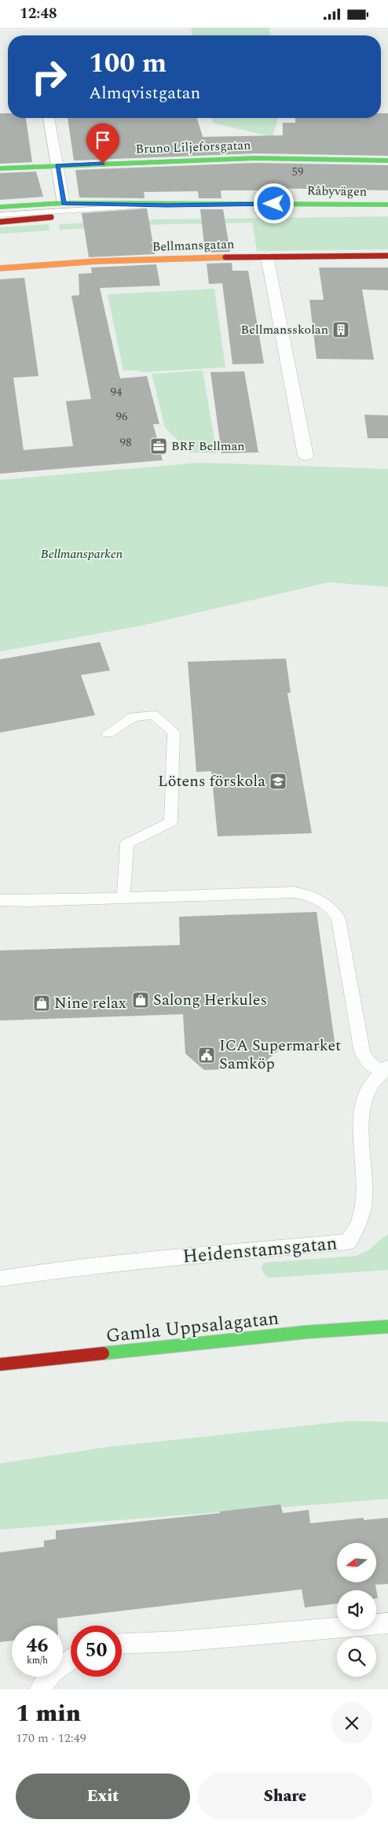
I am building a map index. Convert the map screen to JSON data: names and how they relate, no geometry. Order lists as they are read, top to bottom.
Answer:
{
  "streets": {
    "street": [
      "Bruno Liljeforsgatan",
      "Råbyvägen",
      "Bellmansgatan",
      "Gamla Uppsalagatan"
    ],
    "lane": ["Heidenstamsgatan"]
  },
  "parks": ["Bellmansparken"],
  "places": {
    "building": ["Bellmansskolan"],
    "office": ["BRF Bellman"],
    "school or university": ["Lötens förskola"],
    "shop": ["Salong Herkules", "Nine relax"],
    "public building": ["ICA Supermarket Samköp"]
  },
  "house_numbers": [
    "59",
    "94",
    "96",
    "98"
  ],
  "north": "left",
  "page": {
    "status": "12:48",
    "turn": ["100 m", "Almqvistgatan"],
    "speed": "46 km/h",
    "limit": "50",
    "heading": ["1 min", "170 m · 12:49"],
    "buttons": ["Exit", "Share"]
  }
}
